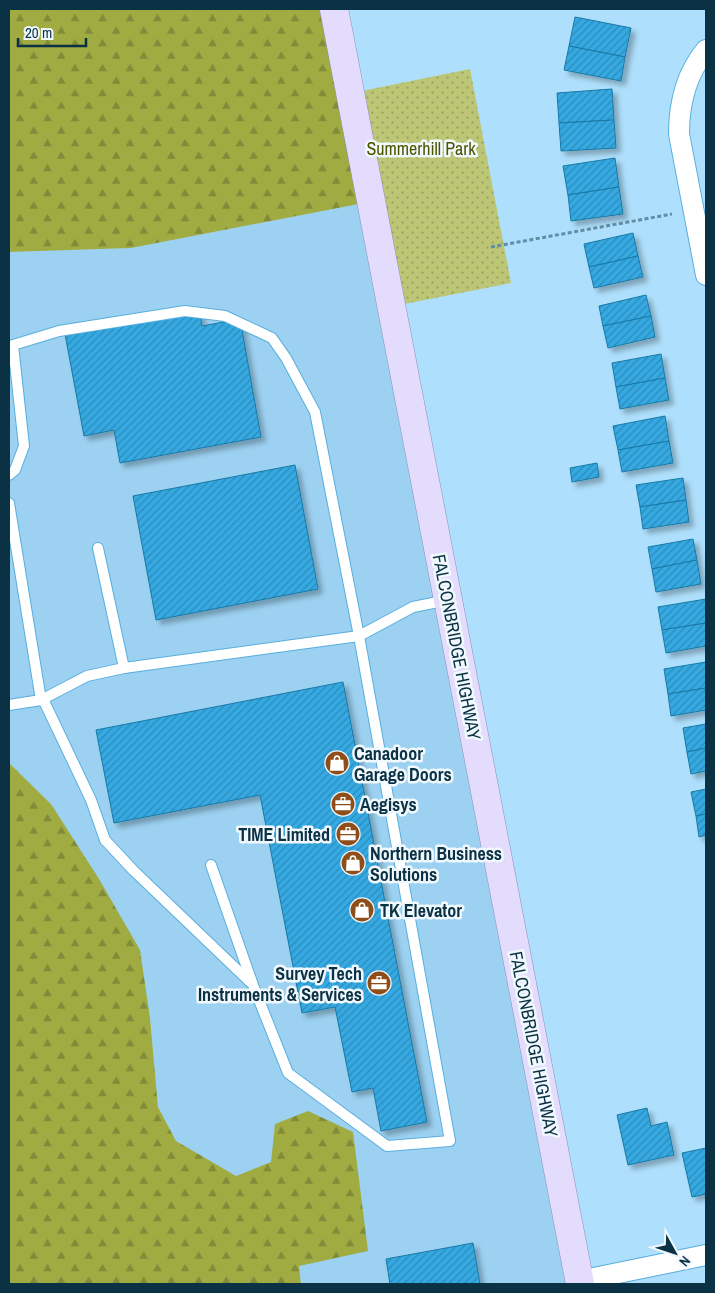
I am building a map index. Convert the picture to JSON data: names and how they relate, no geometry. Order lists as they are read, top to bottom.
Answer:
{
  "streets": {
    "main road": ["FALCONBRIDGE HIGHWAY"]
  },
  "parks": ["Summerhill Park"],
  "places": {
    "shop": ["Canadoor Garage Doors", "Northern Business Solutions", "TK Elevator"],
    "office": ["Aegisys", "TIME Limited", "Survey Tech Instruments & Services"]
  },
  "scale_bar": "20 m",
  "north": "bottom right"
}
